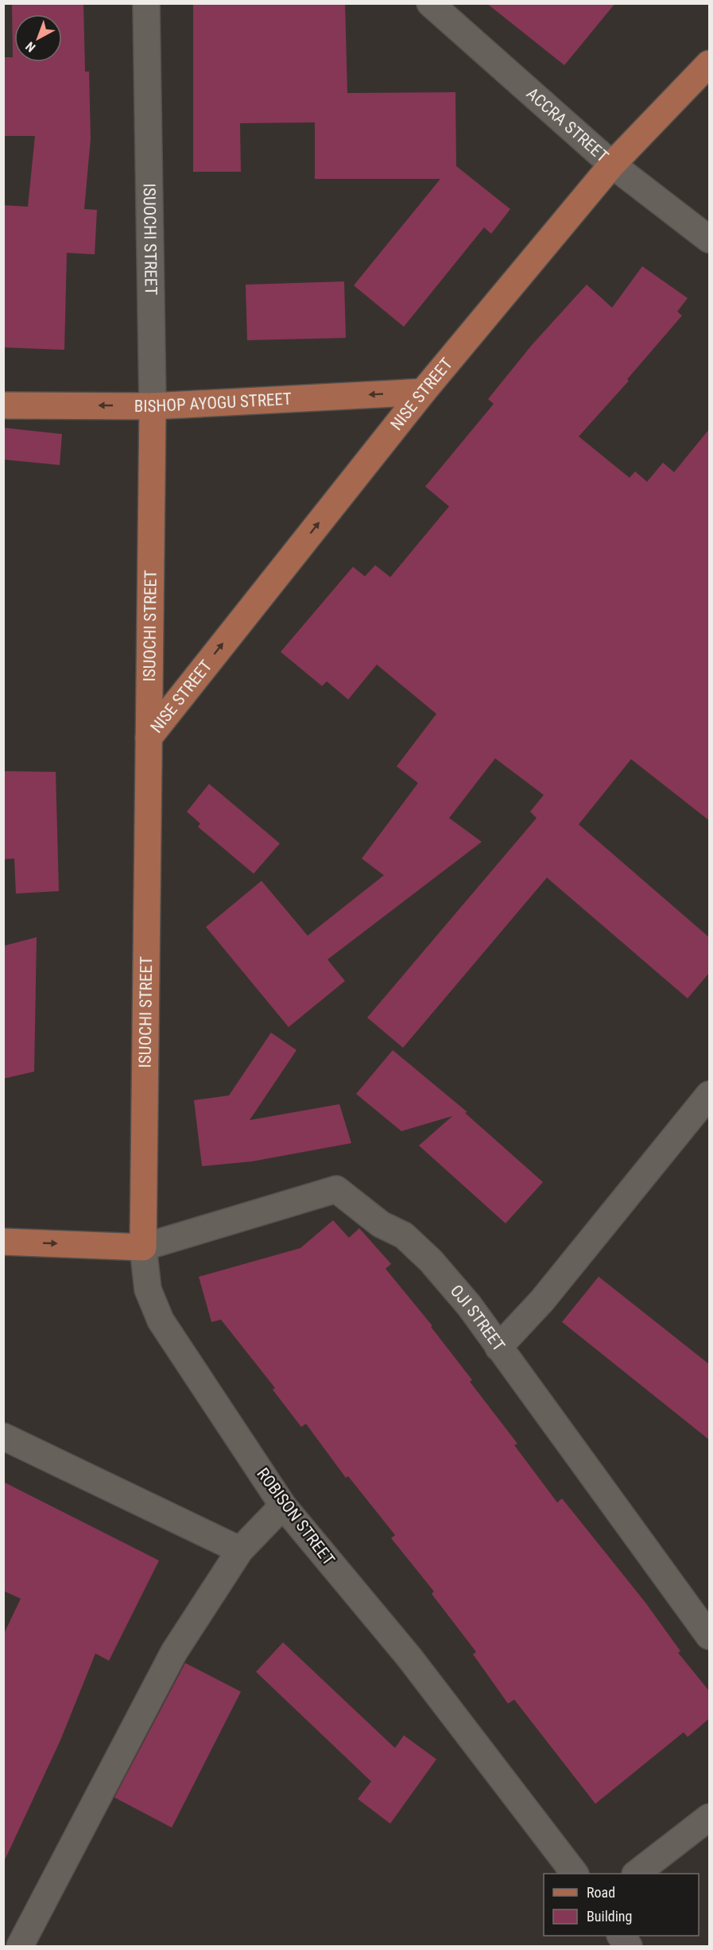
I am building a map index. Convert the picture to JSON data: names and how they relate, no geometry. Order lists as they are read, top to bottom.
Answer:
{
  "streets": {
    "main road": ["ISUOCHI STREET", "NISE STREET", "BISHOP AYOGU STREET"],
    "street": ["ACCRA STREET", "OJI STREET", "ROBISON STREET"]
  },
  "crossings": [
    ["ACCRA STREET", "NISE STREET"],
    ["ISUOCHI STREET", "NISE STREET"],
    ["ISUOCHI STREET", "BISHOP AYOGU STREET"],
    ["ISUOCHI STREET", "OJI STREET"],
    ["ISUOCHI STREET", "ROBISON STREET"],
    ["NISE STREET", "BISHOP AYOGU STREET"],
    ["OJI STREET", "ROBISON STREET"]
  ],
  "one_way": ["NISE STREET", "BISHOP AYOGU STREET"],
  "legend": ["Road", "Building"],
  "north": "bottom left"
}
